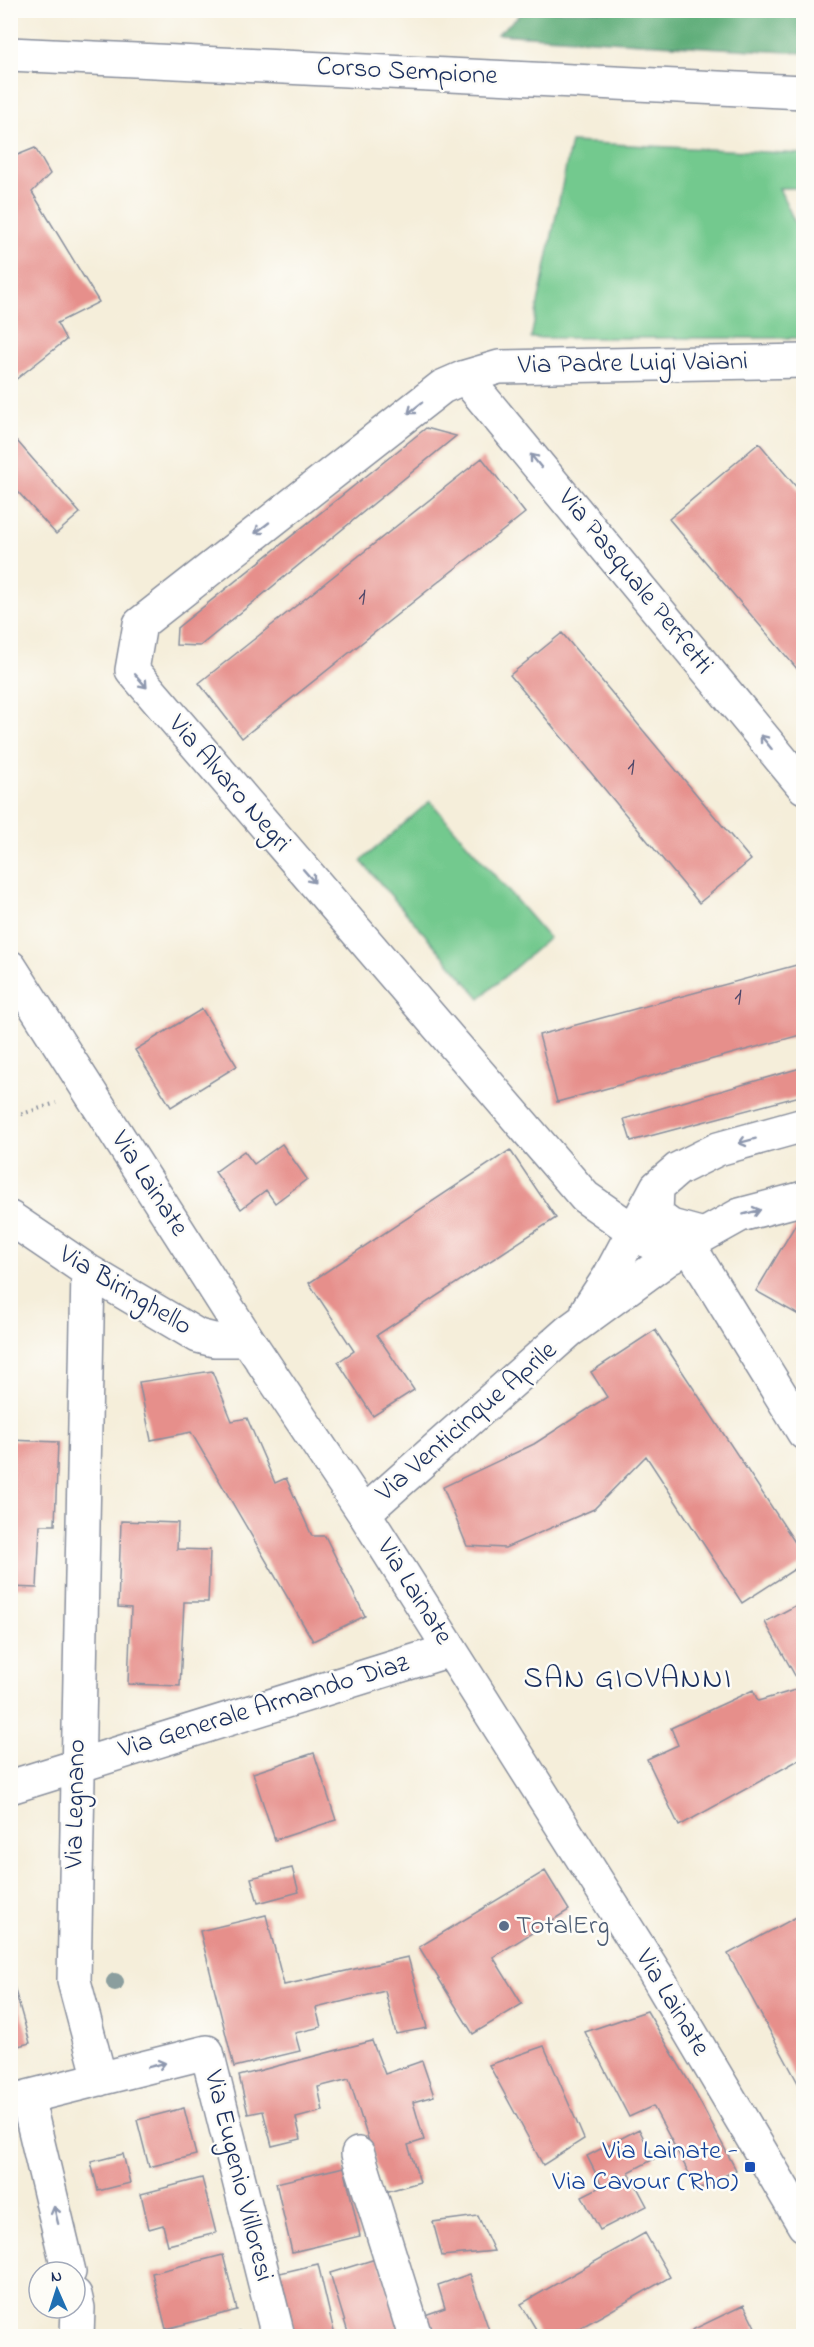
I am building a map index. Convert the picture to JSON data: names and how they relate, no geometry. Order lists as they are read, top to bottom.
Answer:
{
  "streets": {
    "street": [
      "Corso Sempione",
      "Via Padre Luigi Vaiani",
      "Via Pasquale Perfetti",
      "Via Alvaro Negri",
      "Via Lainate",
      "Via Biringhello",
      "Via Venticinque Aprile",
      "Via Generale Armando Diaz",
      "Via Legnano",
      "Via Eugenio Villoresi"
    ]
  },
  "crossings": [
    ["Via Padre Luigi Vaiani", "Via Pasquale Perfetti"],
    ["Via Padre Luigi Vaiani", "Via Alvaro Negri"],
    ["Via Pasquale Perfetti", "Via Alvaro Negri"],
    ["Via Alvaro Negri", "Via Venticinque Aprile"],
    ["Via Lainate", "Via Biringhello"],
    ["Via Lainate", "Via Venticinque Aprile"],
    ["Via Lainate", "Via Generale Armando Diaz"],
    ["Via Biringhello", "Via Legnano"],
    ["Via Generale Armando Diaz", "Via Legnano"],
    ["Via Legnano", "Via Eugenio Villoresi"]
  ],
  "one_way": ["Via Pasquale Perfetti"],
  "districts": ["SAN GIOVANNI"],
  "places": {
    "other": ["TotalErg"],
    "transit": ["Via Lainate - Via Cavour (Rho)"]
  },
  "house_numbers": ["1", "1", "1"],
  "north": "top"
}
